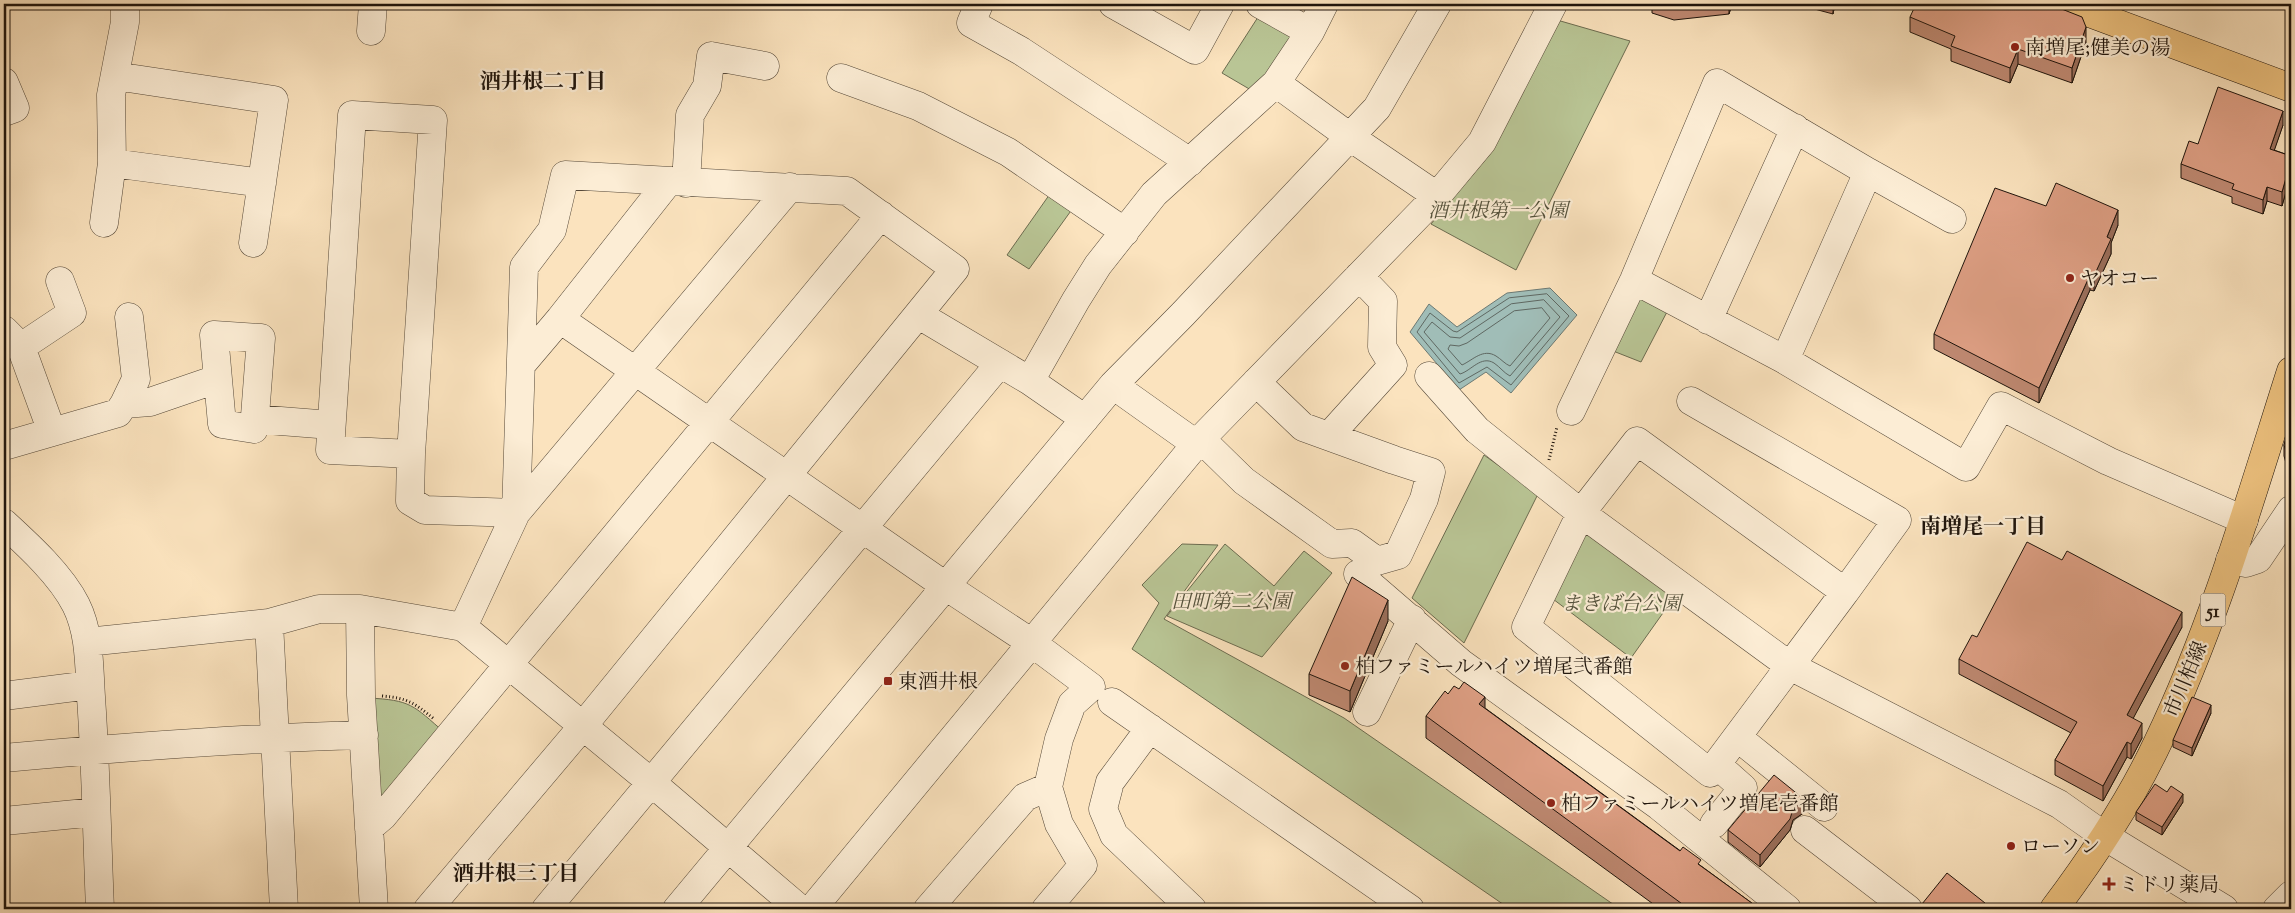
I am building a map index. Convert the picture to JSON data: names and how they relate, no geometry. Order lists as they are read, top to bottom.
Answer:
{
  "streets": {
    "main road": ["51", "市川柏線"]
  },
  "districts": ["酒井根二丁目", "南増尾一丁目", "酒井根三丁目"],
  "parks": ["酒井根第一公園", "田町第二公園", "まきば台公園"],
  "places": {
    "other": [
      "南増尾;健美の湯",
      "ヤオコー",
      "柏ファミールハイツ増尾弐番館",
      "柏ファミールハイツ増尾壱番館",
      "ローソン"
    ],
    "transit": ["東酒井根"],
    "health": ["ミドリ薬局"]
  }
}
